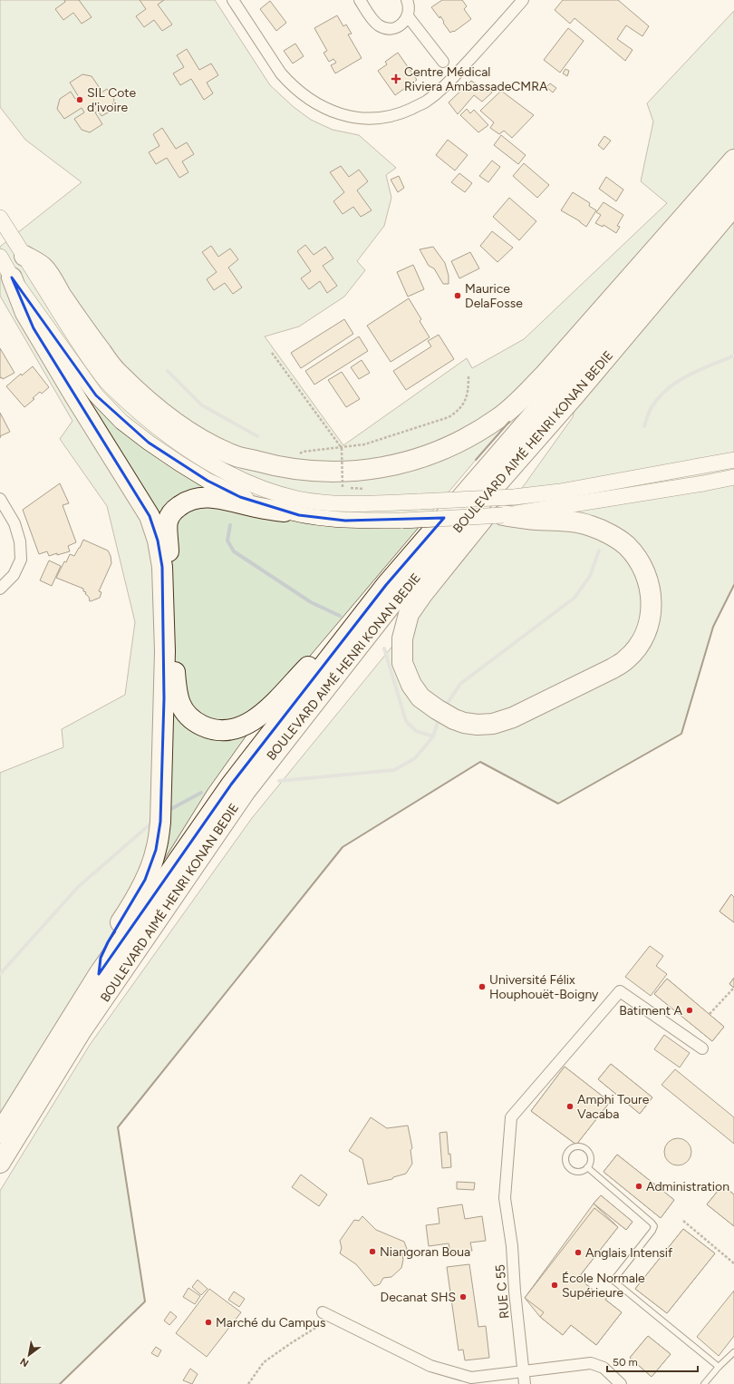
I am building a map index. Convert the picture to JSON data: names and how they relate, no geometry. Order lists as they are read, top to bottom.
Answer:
{
  "streets": {
    "highway": ["BOULEVARD AIMÉ HENRI KONAN BEDIE"],
    "street": ["RUE C 55"]
  },
  "places": {
    "health": ["Centre Médical Riviera AmbassadeCMRA"],
    "other": [
      "SIL Cote d'ivoire",
      "Maurice DelaFosse",
      "Université Félix Houphouët-Boigny",
      "Batiment A",
      "Amphi Toure Vacaba",
      "Administration",
      "Niangoran Boua",
      "Anglais Intensif",
      "École Normale Supérieure",
      "Decanat SHS",
      "Marché du Campus"
    ]
  },
  "scale_bar": "50 m",
  "north": "bottom left"
}
